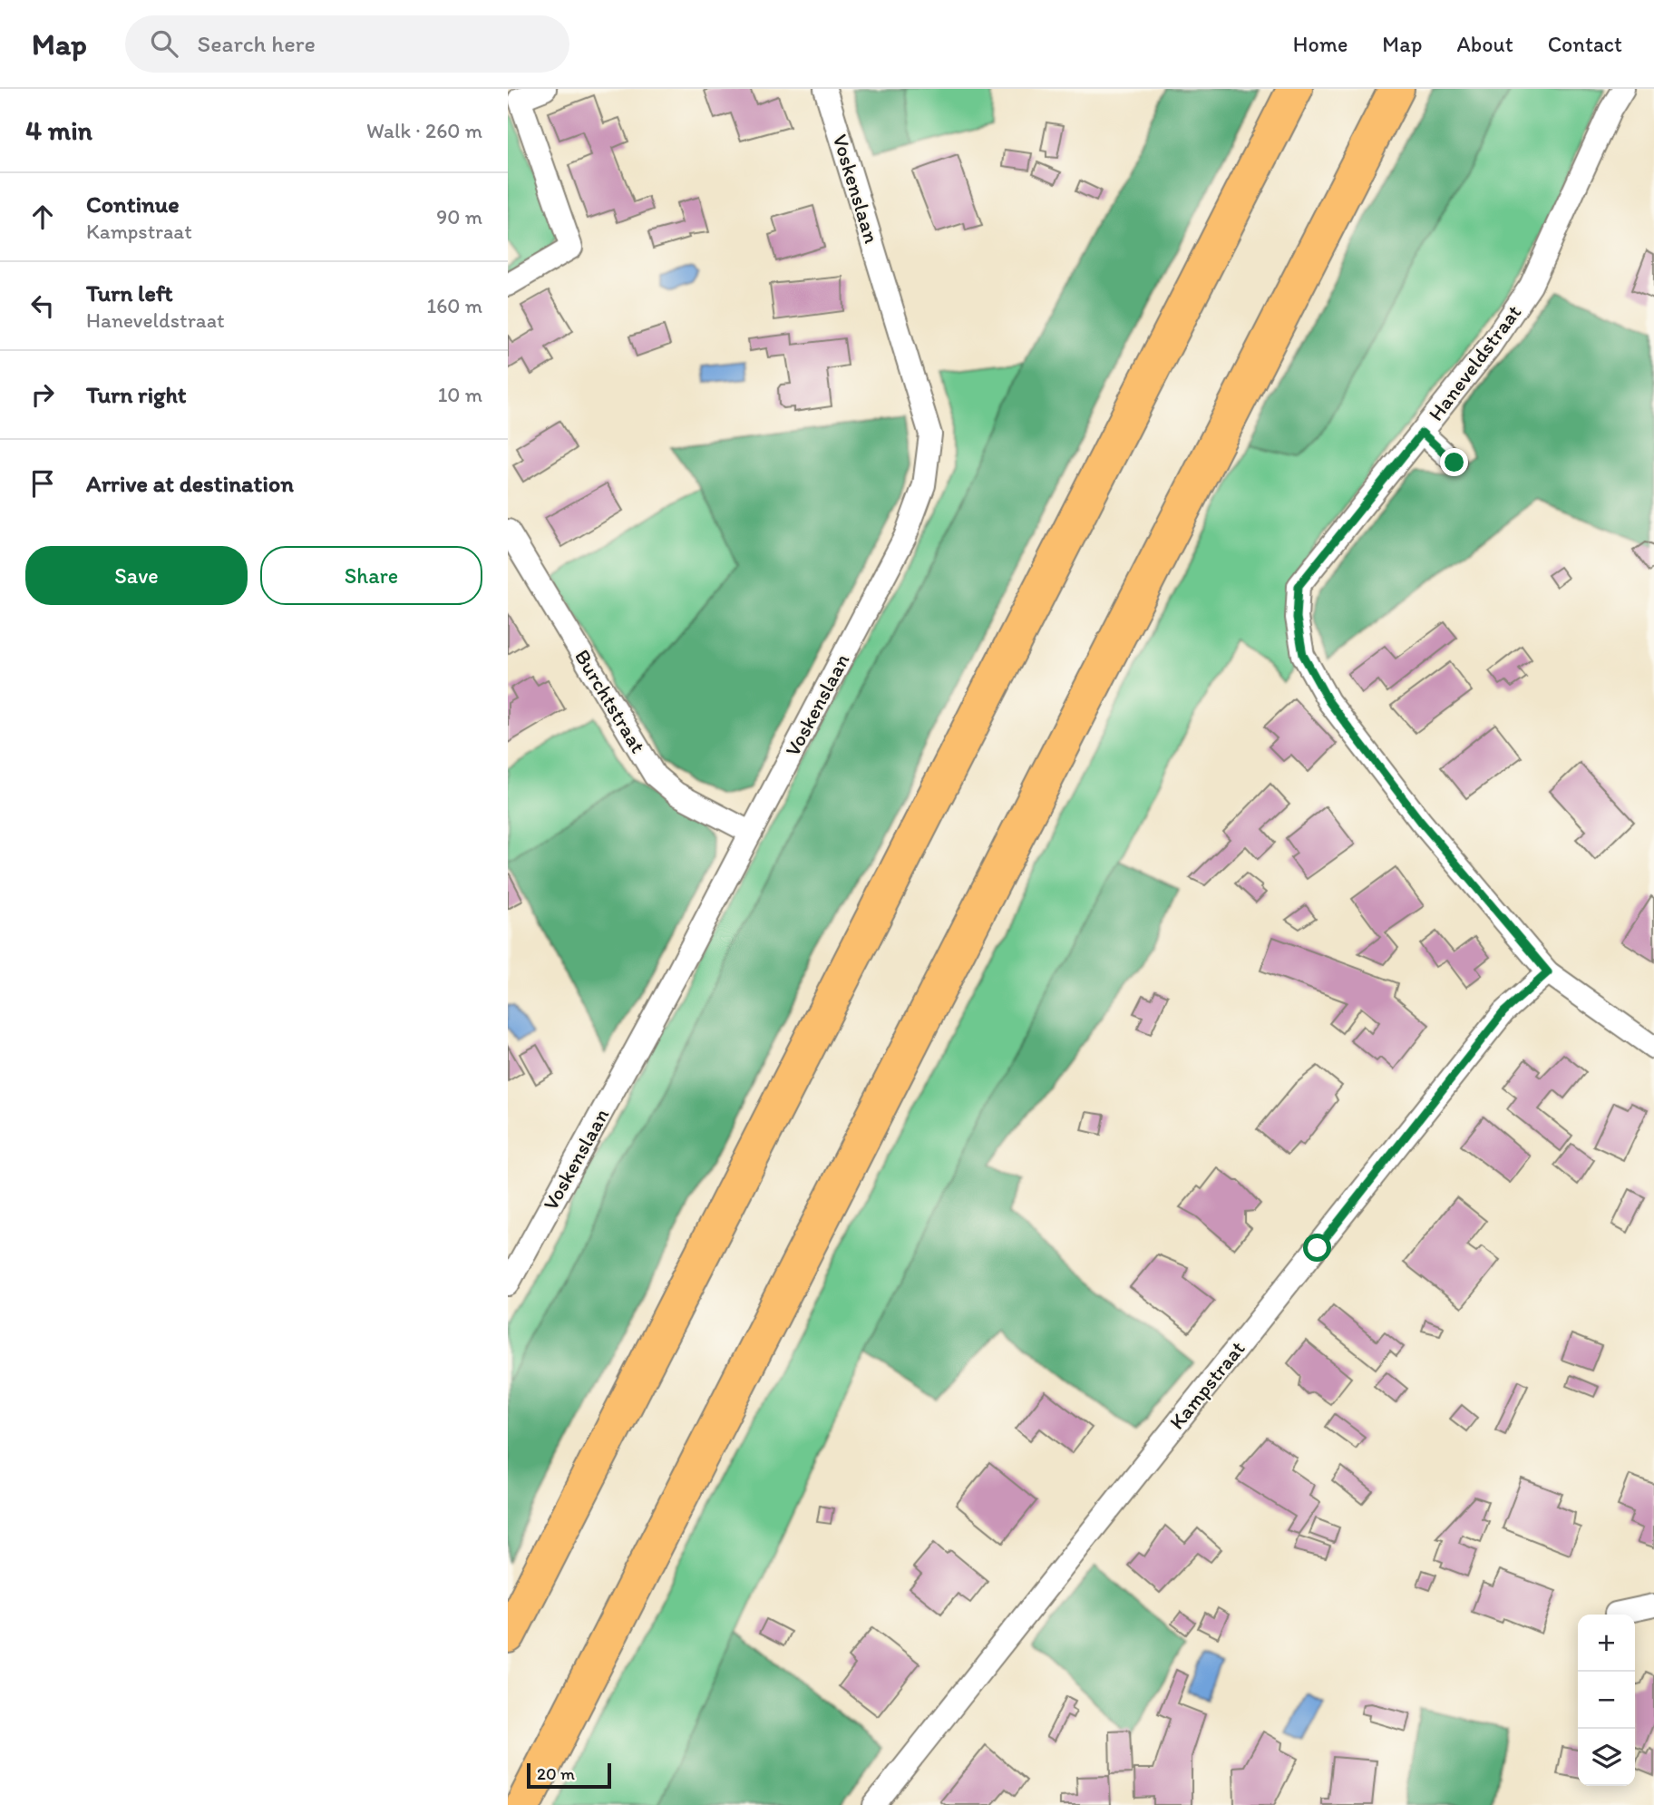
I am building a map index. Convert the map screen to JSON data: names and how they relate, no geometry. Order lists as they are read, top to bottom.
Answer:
{
  "streets": {
    "street": [
      "Voskenslaan",
      "Haneveldstraat",
      "Burchtstraat",
      "Kampstraat"
    ]
  },
  "crossings": [
    ["Voskenslaan", "Burchtstraat"],
    ["Haneveldstraat", "Kampstraat"]
  ],
  "scale_bar": "20 m",
  "page": {
    "header": "Map",
    "search": "Search here",
    "nav": [
      "Home",
      "Map",
      "About",
      "Contact"
    ],
    "heading": ["4 min", "Walk · 260 m"],
    "list": [
      ["Continue", "Kampstraat", "90 m"],
      ["Turn left", "Haneveldstraat", "160 m"],
      ["Turn right", "10 m"],
      "Arrive at destination"
    ],
    "buttons": ["Save", "Share"],
    "map_buttons": ["+", "−"],
    "scale": "20 m"
  }
}
